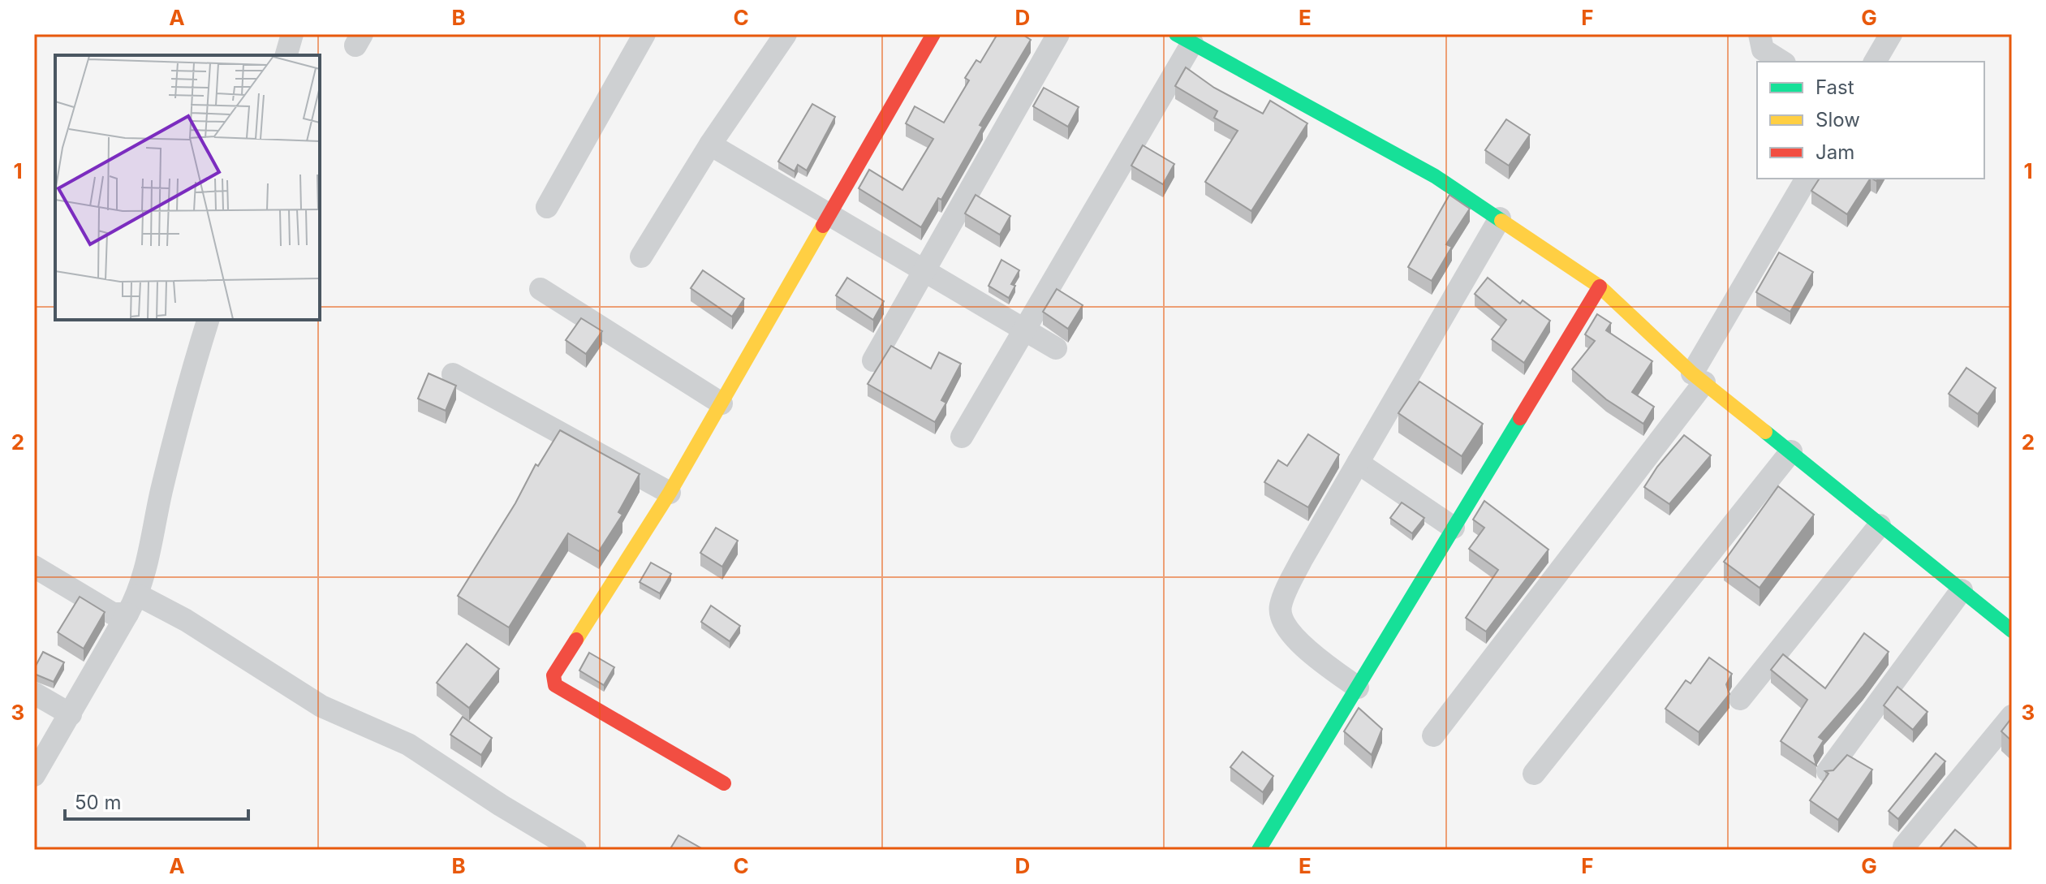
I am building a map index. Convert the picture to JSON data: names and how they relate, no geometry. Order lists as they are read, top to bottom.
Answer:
{
  "legend": ["Fast", "Slow", "Jam"],
  "scale_bar": "50 m",
  "grid": {
    "columns": [
      "A",
      "B",
      "C",
      "D",
      "E",
      "F",
      "G"
    ],
    "rows": ["1", "2", "3"]
  }
}
